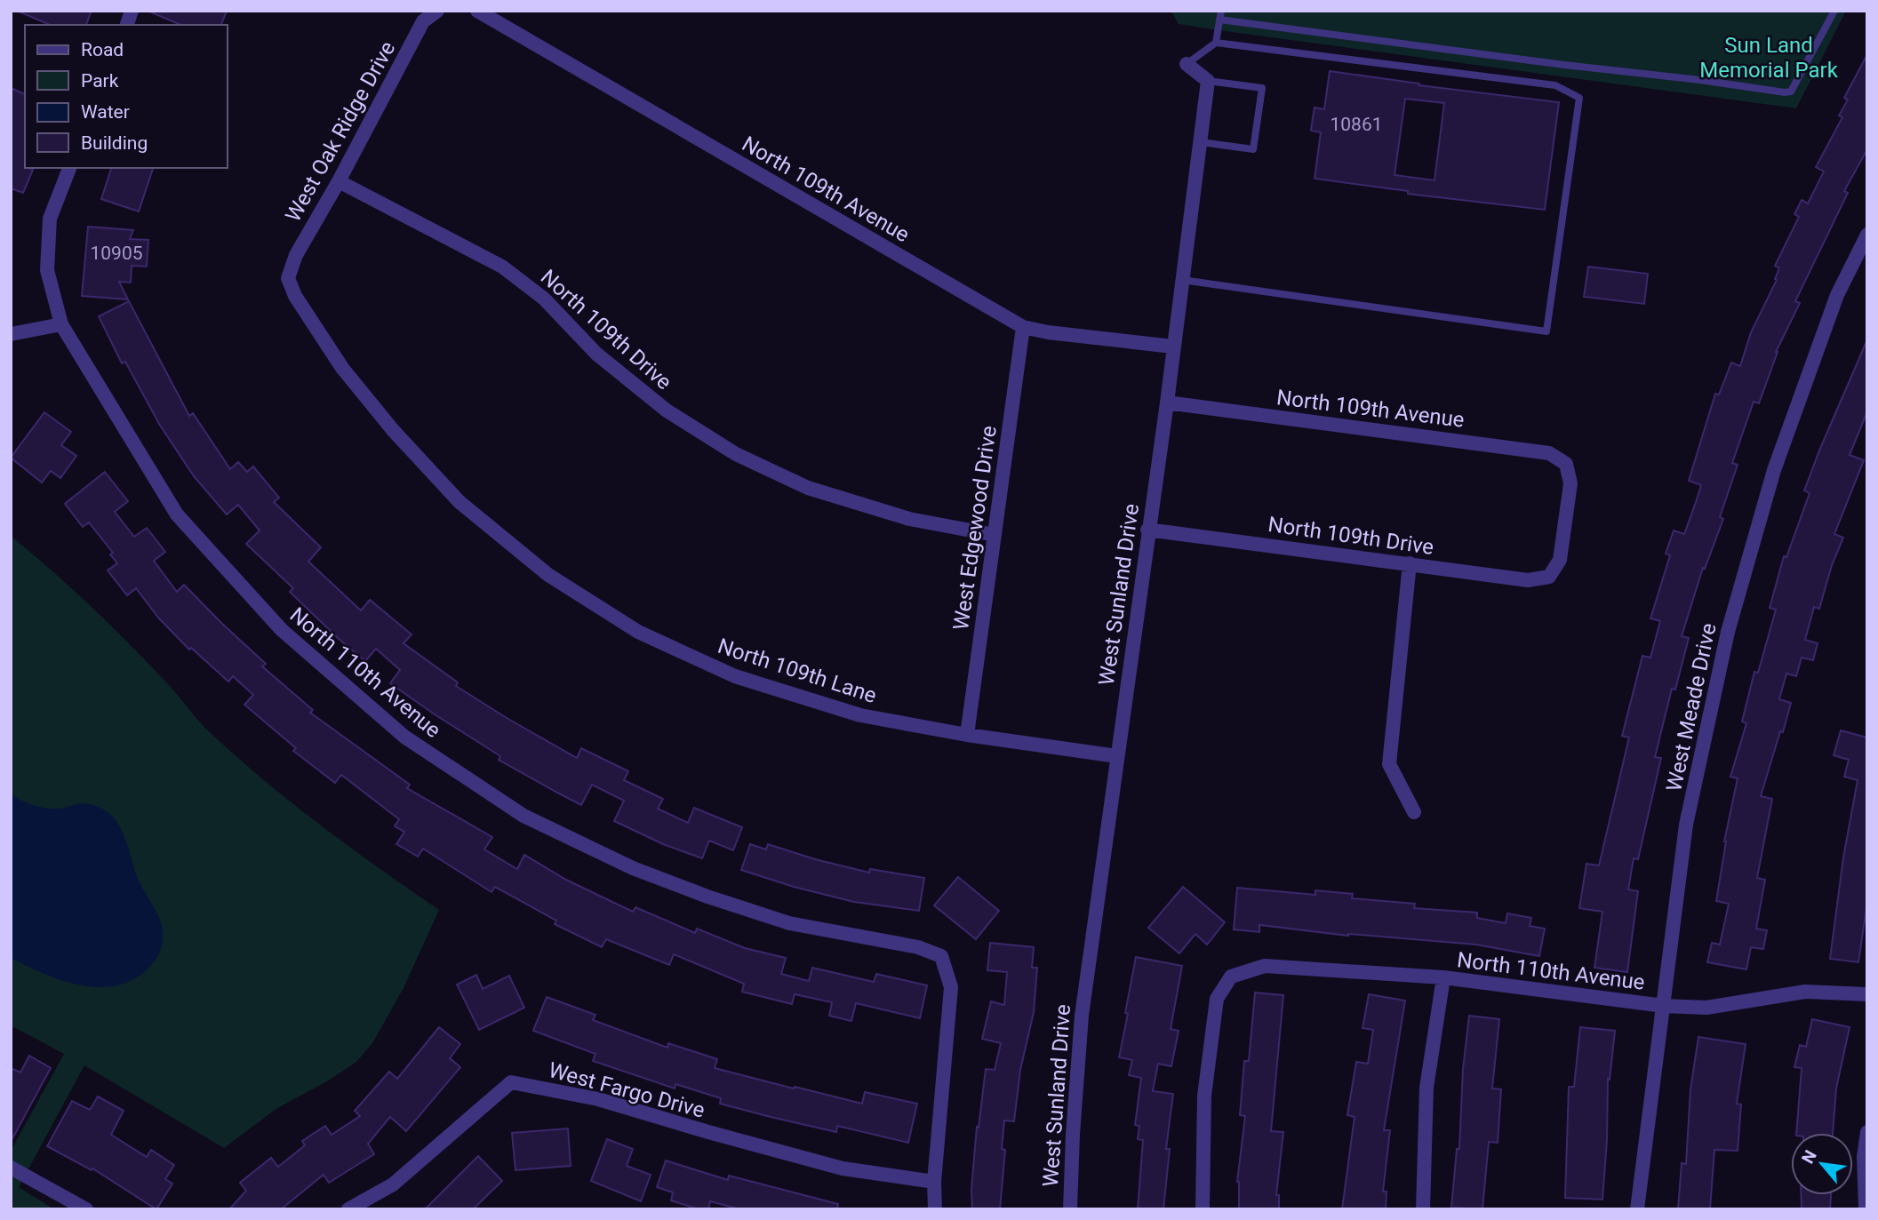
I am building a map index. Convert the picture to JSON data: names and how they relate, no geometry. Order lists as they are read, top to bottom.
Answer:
{
  "streets": {
    "street": [
      "West Oak Ridge Drive",
      "North 109th Avenue",
      "North 109th Drive",
      "West Edgewood Drive",
      "West Sunland Drive",
      "North 109th Lane",
      "North 110th Avenue",
      "West Meade Drive",
      "West Fargo Drive"
    ]
  },
  "crossings": [
    ["West Oak Ridge Drive", "North 109th Drive"],
    ["West Oak Ridge Drive", "North 109th Lane"],
    ["North 109th Avenue", "North 109th Drive"],
    ["North 109th Avenue", "West Edgewood Drive"],
    ["North 109th Avenue", "West Sunland Drive"],
    ["North 109th Drive", "West Edgewood Drive"],
    ["North 109th Drive", "West Sunland Drive"],
    ["West Edgewood Drive", "North 109th Lane"],
    ["West Sunland Drive", "North 109th Lane"],
    ["North 110th Avenue", "West Meade Drive"],
    ["North 110th Avenue", "West Fargo Drive"]
  ],
  "parks": ["Sun Land Memorial Park"],
  "house_numbers": ["10861", "10905"],
  "legend": [
    "Road",
    "Park",
    "Water",
    "Building"
  ],
  "north": "top left"
}
